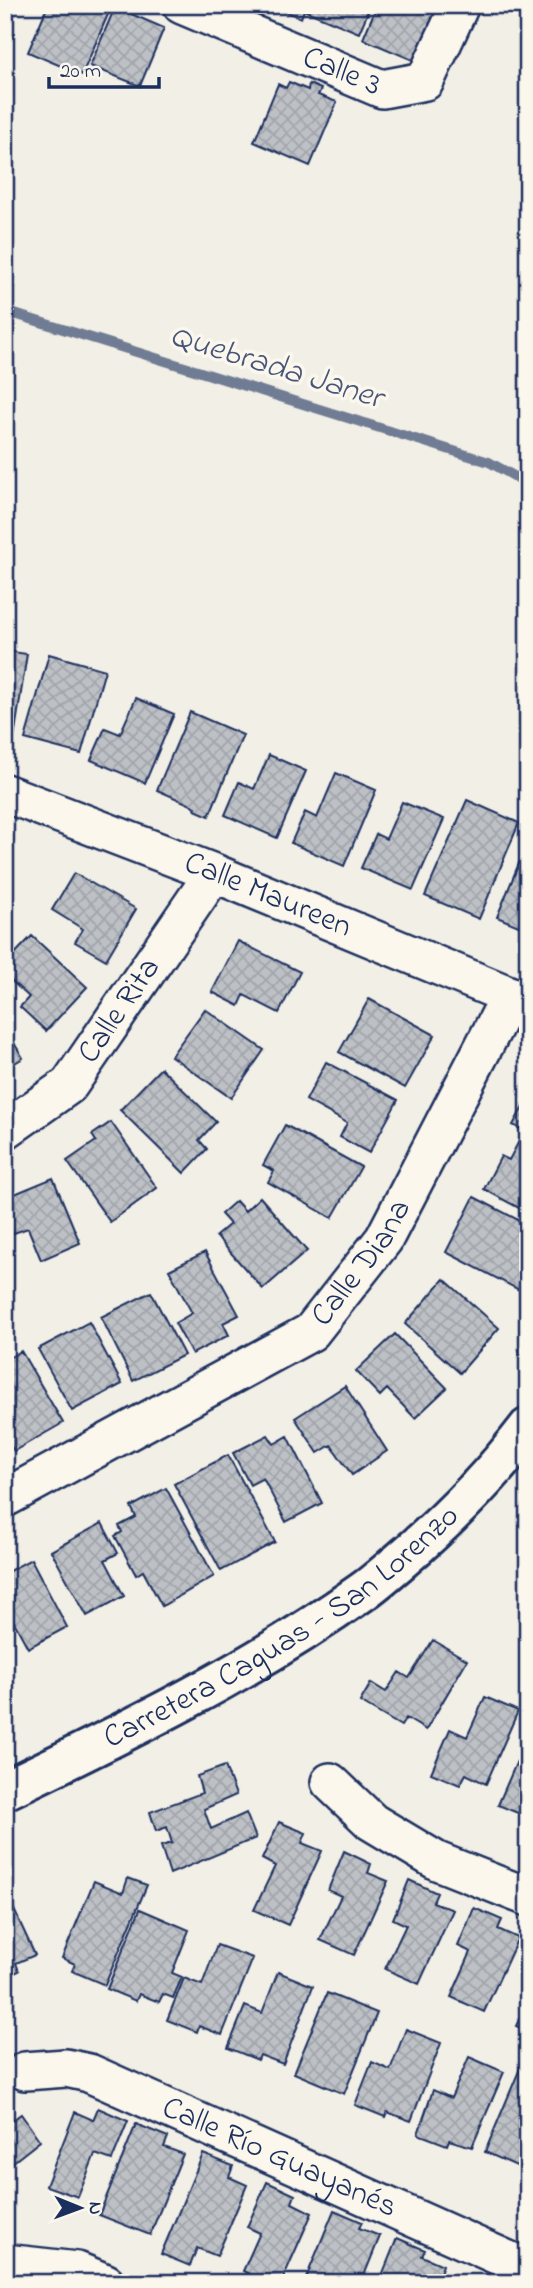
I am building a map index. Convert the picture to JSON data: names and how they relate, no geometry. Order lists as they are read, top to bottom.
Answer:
{
  "streets": {
    "main road": ["Carretera Caguas - San Lorenzo"],
    "street": [
      "Calle 3",
      "Calle Maureen",
      "Calle Rita",
      "Calle Diana",
      "Calle Río Guayanés"
    ]
  },
  "crossings": [
    ["Calle Maureen", "Calle Rita"],
    ["Calle Maureen", "Calle Diana"]
  ],
  "water": ["Quebrada Janer"],
  "scale_bar": "20 m",
  "north": "right"
}
